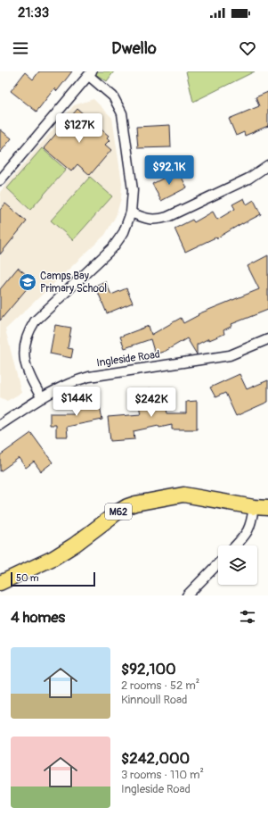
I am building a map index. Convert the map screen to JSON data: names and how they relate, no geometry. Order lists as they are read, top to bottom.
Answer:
{
  "streets": {
    "main road": ["M62"],
    "street": ["Ingleside Road"]
  },
  "places": {
    "school or university": ["Camps Bay Primary School"]
  },
  "scale_bar": "50 m",
  "page": {
    "status": "21:33",
    "header": "Dwello",
    "price": [
      "$127K",
      "$92.1K",
      "$144K",
      "$242K"
    ],
    "scale": "50 m",
    "heading": "4 homes",
    "list": [
      {
        "name": "$92,100",
        "note": "2 rooms · 52 m² · Kinnoull Road"
      },
      {
        "name": "$242,000",
        "note": "3 rooms · 110 m² · Ingleside Road"
      }
    ]
  }
}
